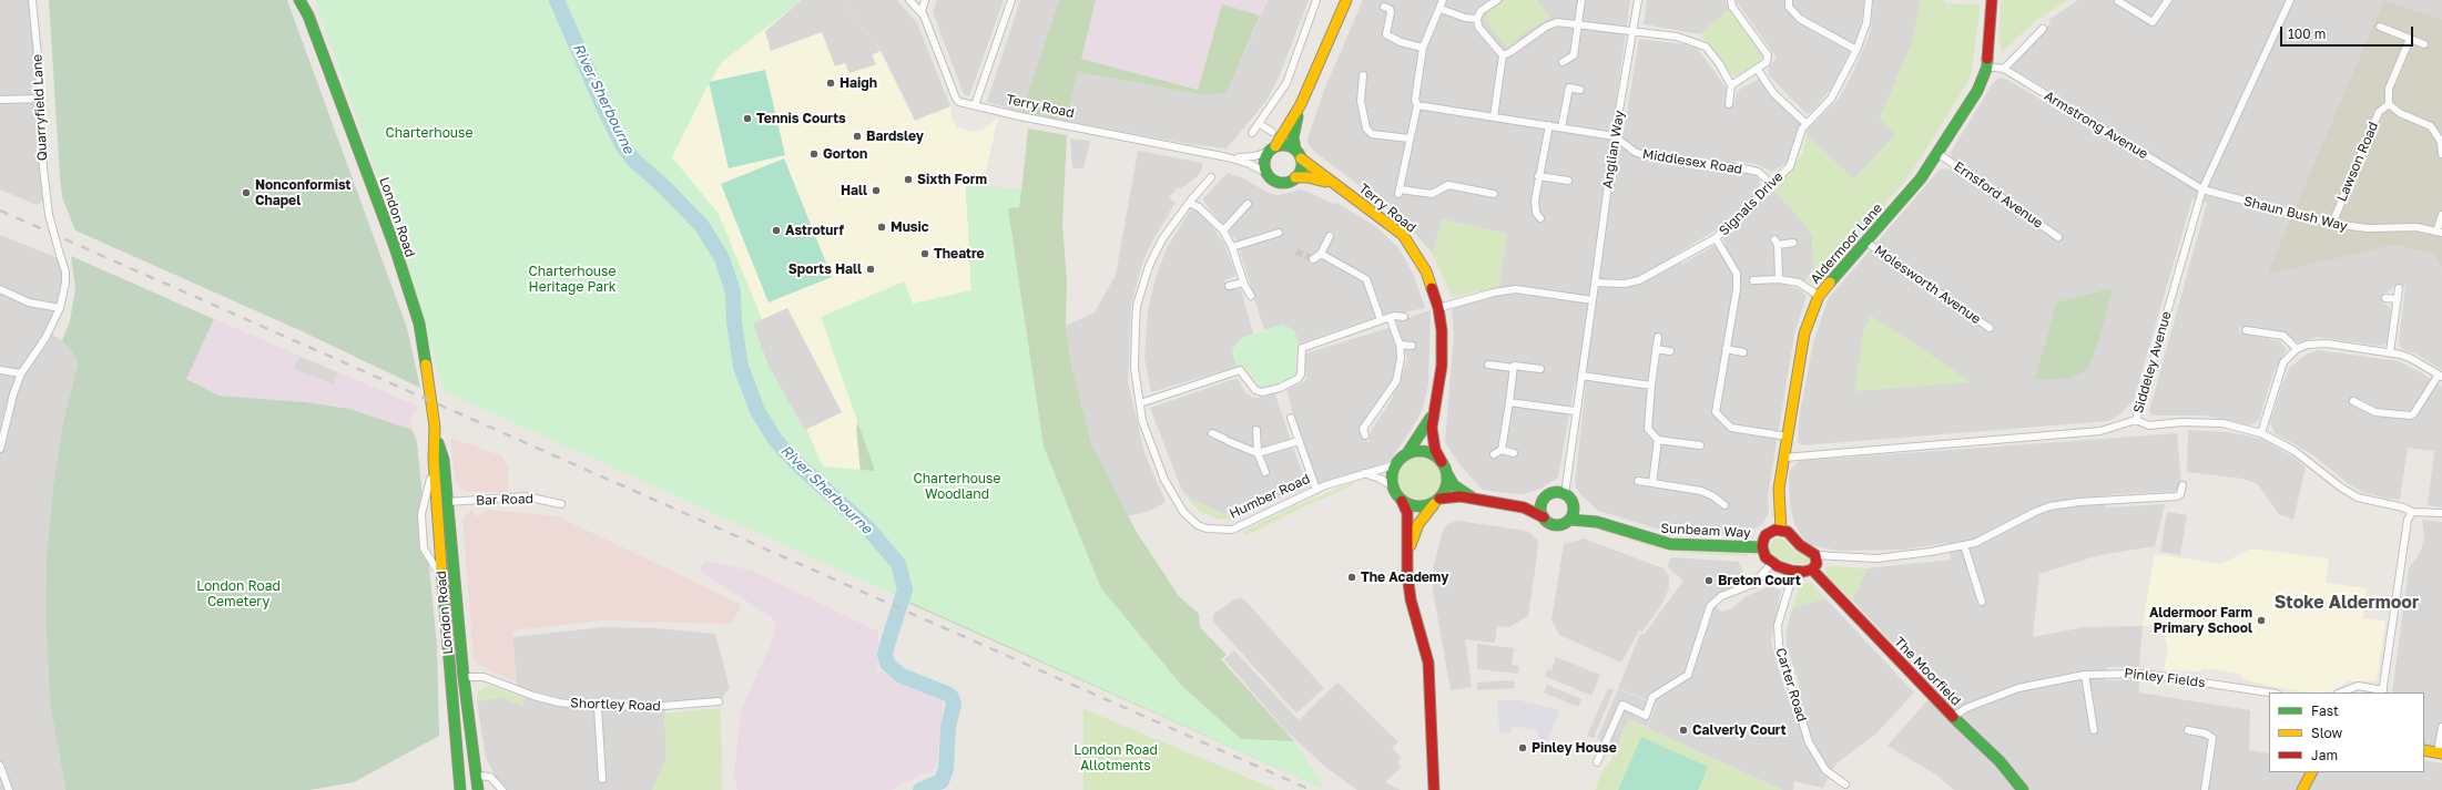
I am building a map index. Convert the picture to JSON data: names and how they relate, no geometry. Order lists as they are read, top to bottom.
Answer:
{
  "streets": {
    "main road": [
      "Terry Road",
      "London Road",
      "Aldermoor Lane",
      "Sunbeam Way",
      "The Moorfield"
    ],
    "street": [
      "Quarryfield Lane",
      "Armstrong Avenue",
      "Anglian Way",
      "Middlesex Road",
      "Lawson Road",
      "Ernsford Avenue",
      "Signals Drive",
      "Shaun Bush Way",
      "Molesworth Avenue",
      "Siddeley Avenue",
      "Humber Road",
      "Bar Road",
      "Pinley Fields",
      "Carter Road",
      "Shortley Road"
    ]
  },
  "crossings": [
    ["Terry Road", "Humber Road"],
    ["Armstrong Avenue", "Shaun Bush Way"],
    ["Armstrong Avenue", "Aldermoor Lane"],
    ["Armstrong Avenue", "Siddeley Avenue"],
    ["Anglian Way", "Middlesex Road"],
    ["Anglian Way", "Signals Drive"],
    ["Middlesex Road", "Signals Drive"],
    ["Lawson Road", "Shaun Bush Way"],
    ["Ernsford Avenue", "Aldermoor Lane"],
    ["Shaun Bush Way", "Siddeley Avenue"],
    ["London Road", "Bar Road"],
    ["London Road", "Shortley Road"],
    ["Aldermoor Lane", "Molesworth Avenue"],
    ["Aldermoor Lane", "Siddeley Avenue"],
    ["The Moorfield", "Pinley Fields"]
  ],
  "districts": ["Stoke Aldermoor"],
  "water": ["River Sherbourne"],
  "parks": [
    "Charterhouse",
    "Charterhouse Heritage Park",
    "Charterhouse Woodland",
    "London Road Cemetery",
    "London Road Allotments"
  ],
  "places": [
    "Haigh",
    "Tennis Courts",
    "Bardsley",
    "Gorton",
    "Sixth Form",
    "Hall",
    "Nonconformist Chapel",
    "Music",
    "Astroturf",
    "Theatre",
    "Sports Hall",
    "The Academy",
    "Breton Court",
    "Aldermoor Farm Primary School",
    "Calverly Court",
    "Pinley House"
  ],
  "legend": ["Fast", "Slow", "Jam"],
  "scale_bar": "100 m"
}
